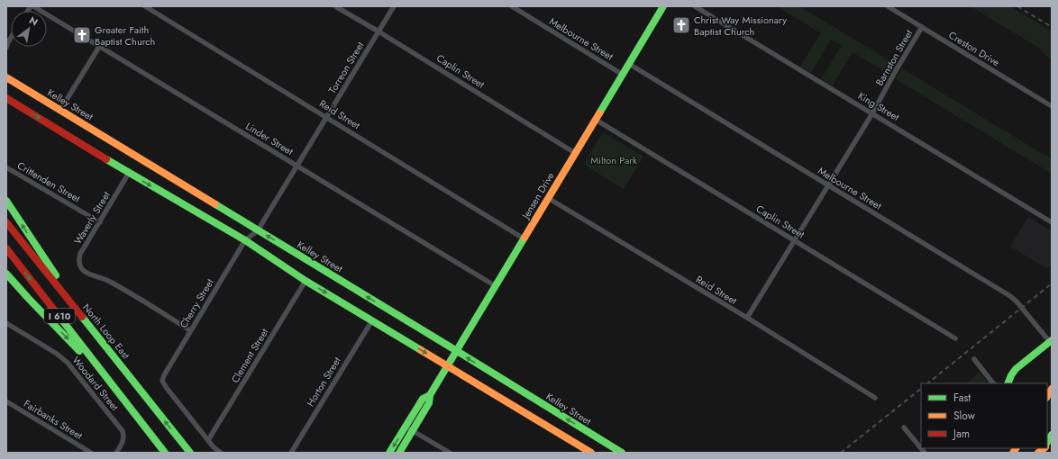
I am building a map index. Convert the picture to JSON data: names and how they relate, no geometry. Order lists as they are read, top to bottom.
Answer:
{
  "streets": {
    "main road": [
      "Kelley Street",
      "Jensen Drive",
      "I 610",
      "North Loop East"
    ],
    "street": [
      "Melbourne Street",
      "Creston Drive",
      "Barnston Street",
      "Torreon Street",
      "Caplin Street",
      "King Street",
      "Reid Street",
      "Linder Street",
      "Crittenden Street",
      "Waverly Street",
      "Cherry Street",
      "Clement Street",
      "Horton Street",
      "Woodard Street",
      "Fairbanks Street"
    ]
  },
  "crossings": [
    ["Melbourne Street", "Barnston Street"],
    ["Melbourne Street", "Jensen Drive"],
    ["Creston Drive", "Barnston Street"],
    ["Barnston Street", "Caplin Street"],
    ["Barnston Street", "King Street"],
    ["Barnston Street", "Reid Street"],
    ["Torreon Street", "Caplin Street"],
    ["Torreon Street", "Kelley Street"],
    ["Torreon Street", "Reid Street"],
    ["Torreon Street", "Linder Street"],
    ["Torreon Street", "Cherry Street"],
    ["Caplin Street", "Jensen Drive"],
    ["Kelley Street", "Jensen Drive"],
    ["Kelley Street", "Cherry Street"],
    ["Reid Street", "Jensen Drive"],
    ["Linder Street", "Jensen Drive"],
    ["Crittenden Street", "Waverly Street"],
    ["Waverly Street", "Cherry Street"],
    ["Cherry Street", "Clement Street"]
  ],
  "parks": ["Milton Park"],
  "places": {
    "church": ["Christ Way Missionary Baptist Church", "Greater Faith Baptist Church"]
  },
  "legend": ["Fast", "Slow", "Jam"],
  "north": "top right"
}
